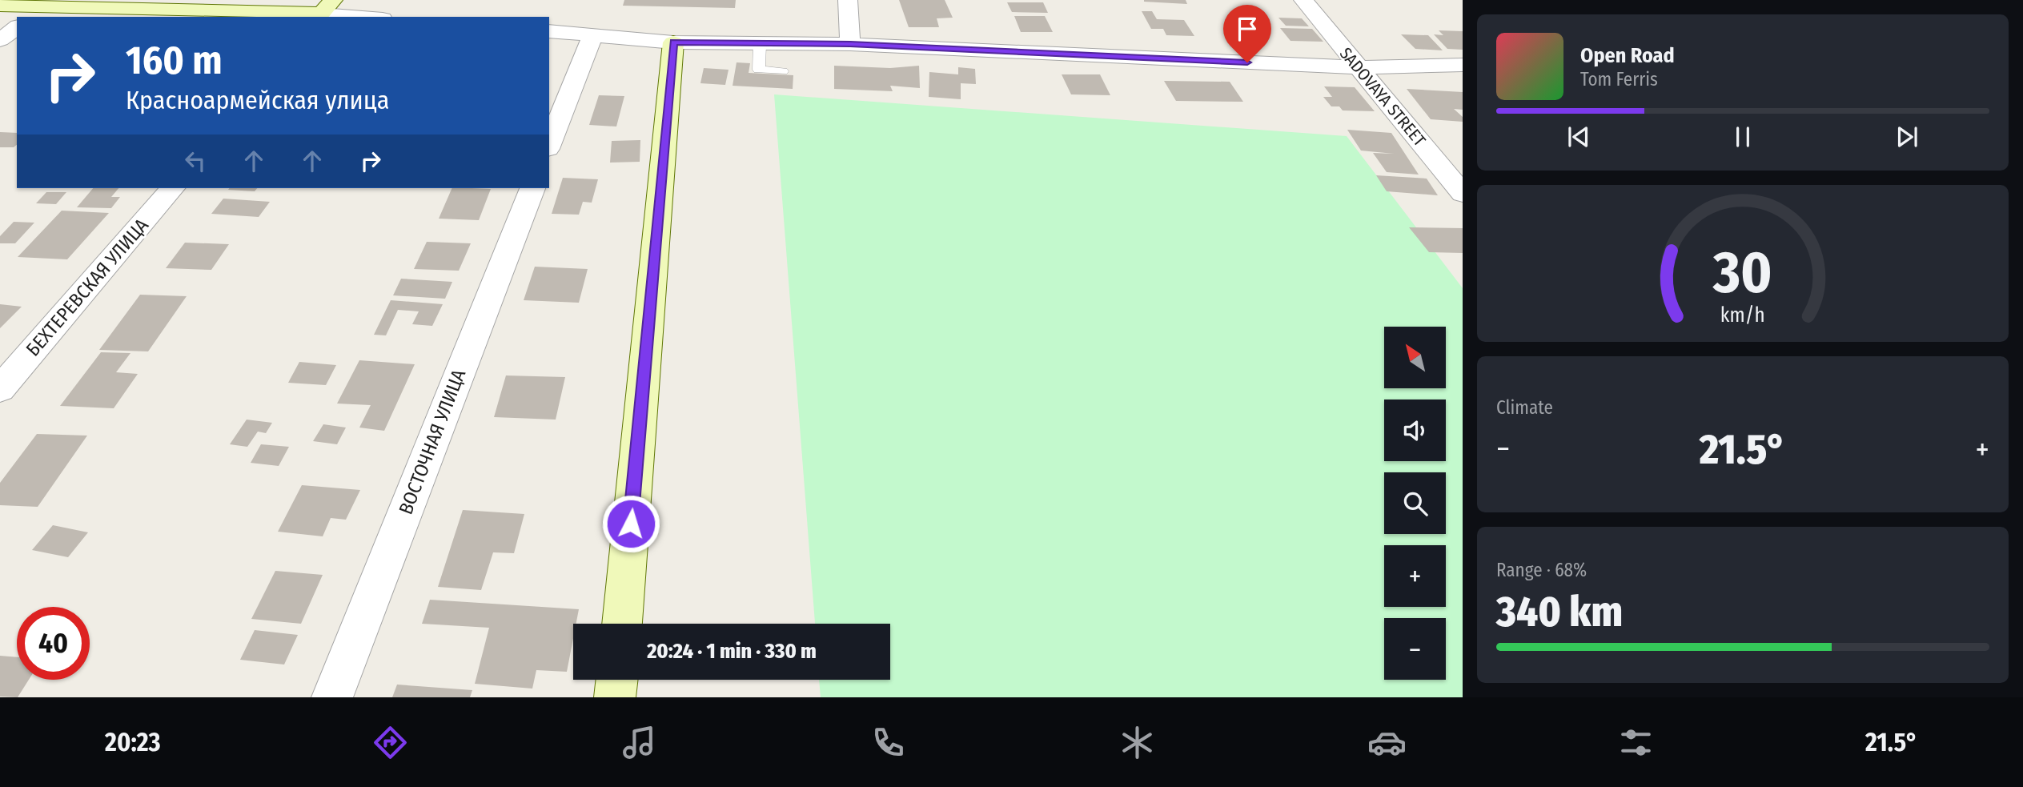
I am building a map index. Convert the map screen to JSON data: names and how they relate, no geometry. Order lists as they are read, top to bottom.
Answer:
{
  "streets": {
    "street": ["SADOVAYA STREET", "БЕХТЕРЕВСКАЯ УЛИЦА", "ВОСТОЧНАЯ УЛИЦА"]
  },
  "north": "top left",
  "page": {
    "turn": ["160 m", "Красноармейская улица"],
    "song": ["Open Road", "Tom Ferris"],
    "map_buttons": ["+", "−"],
    "tile": [
      "Climate",
      ["Range · 68%", "340 km"]
    ],
    "heat": ["−", "21.5°", "+"],
    "limit": "40",
    "trip": "20:24 · 1 min · 330 m",
    "tabs": ["20:23", "21.5°"],
    "gauge": ["30", "km/h"]
  }
}
